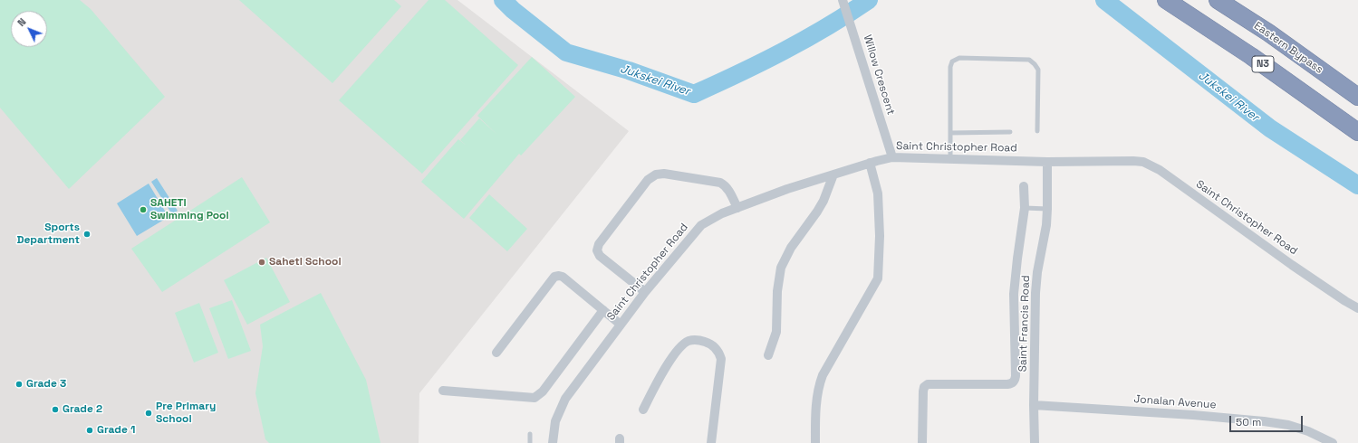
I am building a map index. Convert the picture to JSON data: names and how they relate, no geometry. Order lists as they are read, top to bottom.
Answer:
{
  "streets": {
    "highway": ["Eastern Bypass", "N3"],
    "street": [
      "Willow Crescent",
      "Saint Christopher Road",
      "Saint Francis Road",
      "Jonalan Avenue"
    ]
  },
  "crossings": [
    ["Willow Crescent", "Saint Christopher Road"],
    ["Saint Christopher Road", "Saint Francis Road"],
    ["Saint Francis Road", "Jonalan Avenue"]
  ],
  "water": ["Jukskei River"],
  "places": [
    "SAHETI Swimming Pool",
    "Sports Department",
    "Saheti School",
    "Grade 3",
    "Grade 2",
    "Pre Primary School",
    "Grade 1"
  ],
  "scale_bar": "50 m",
  "north": "top left"
}
